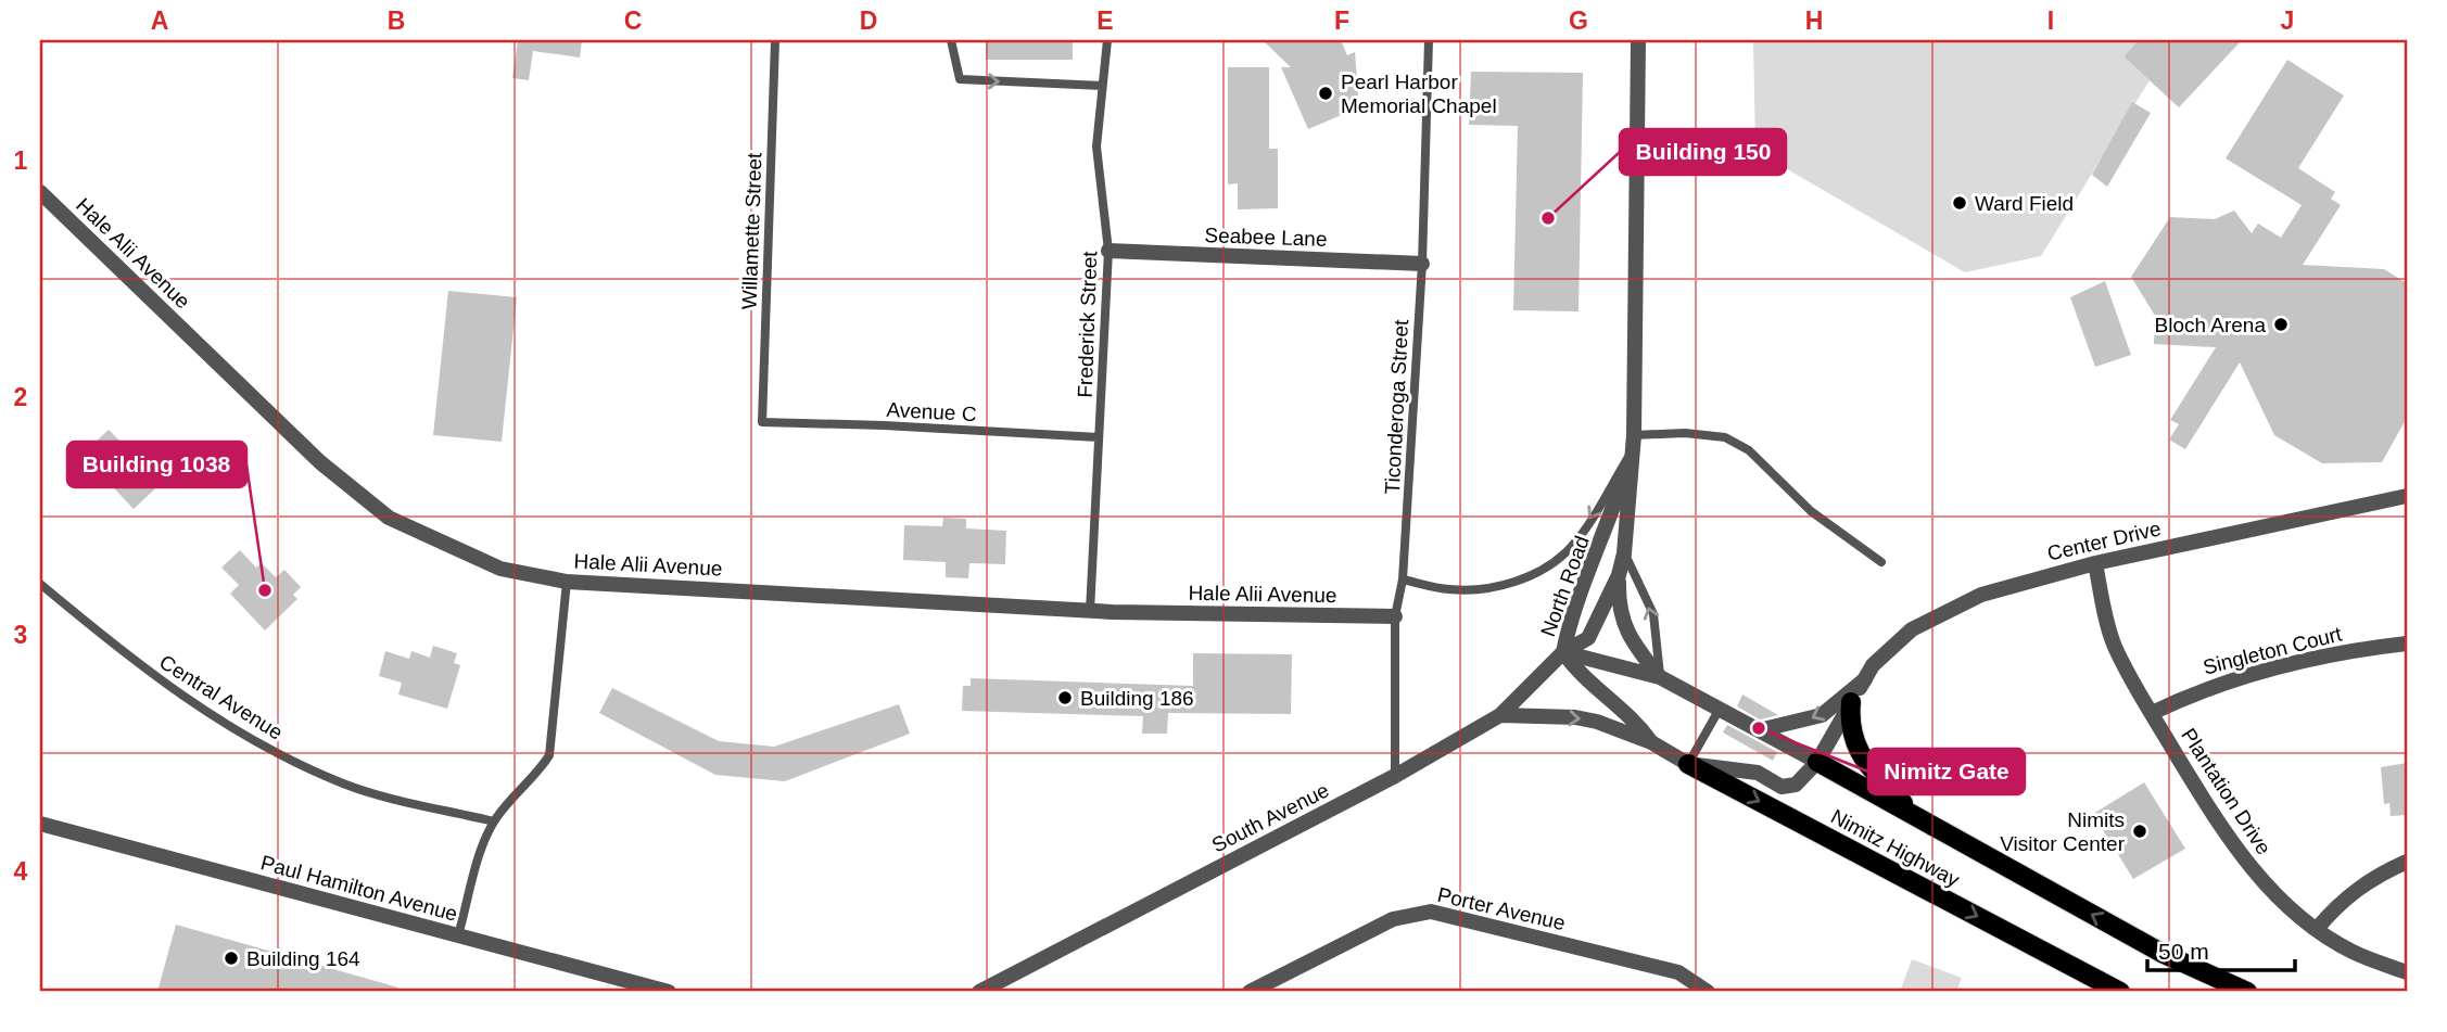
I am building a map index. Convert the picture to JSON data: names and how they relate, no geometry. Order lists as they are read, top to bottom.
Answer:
{
  "streets": {
    "main road": ["Nimitz Highway"],
    "street": [
      "Seabee Lane",
      "Hale Alii Avenue",
      "Center Drive",
      "North Road",
      "Singleton Court",
      "Plantation Drive",
      "South Avenue",
      "Paul Hamilton Avenue",
      "Porter Avenue"
    ],
    "lane": [
      "Willamette Street",
      "Frederick Street",
      "Ticonderoga Street",
      "Avenue C",
      "Central Avenue"
    ]
  },
  "crossings": [
    ["Willamette Street", "Avenue C"],
    ["Seabee Lane", "Frederick Street"],
    ["Seabee Lane", "Ticonderoga Street"],
    ["Hale Alii Avenue", "Frederick Street"],
    ["Hale Alii Avenue", "Ticonderoga Street"],
    ["Frederick Street", "Avenue C"],
    ["Ticonderoga Street", "South Avenue"],
    ["Center Drive", "Plantation Drive"],
    ["Center Drive", "Nimitz Highway"],
    ["North Road", "South Avenue"],
    ["Singleton Court", "Plantation Drive"]
  ],
  "places": [
    "Pearl Harbor Memorial Chapel",
    "Ward Field",
    "Building 150",
    "Bloch Arena",
    "Building 1038",
    "Building 186",
    "Nimitz Gate",
    "Nimits Visitor Center",
    "Building 164"
  ],
  "scale_bar": "50 m",
  "grid": {
    "columns": [
      "A",
      "B",
      "C",
      "D",
      "E",
      "F",
      "G",
      "H",
      "I",
      "J"
    ],
    "rows": [
      "1",
      "2",
      "3",
      "4"
    ]
  }
}
